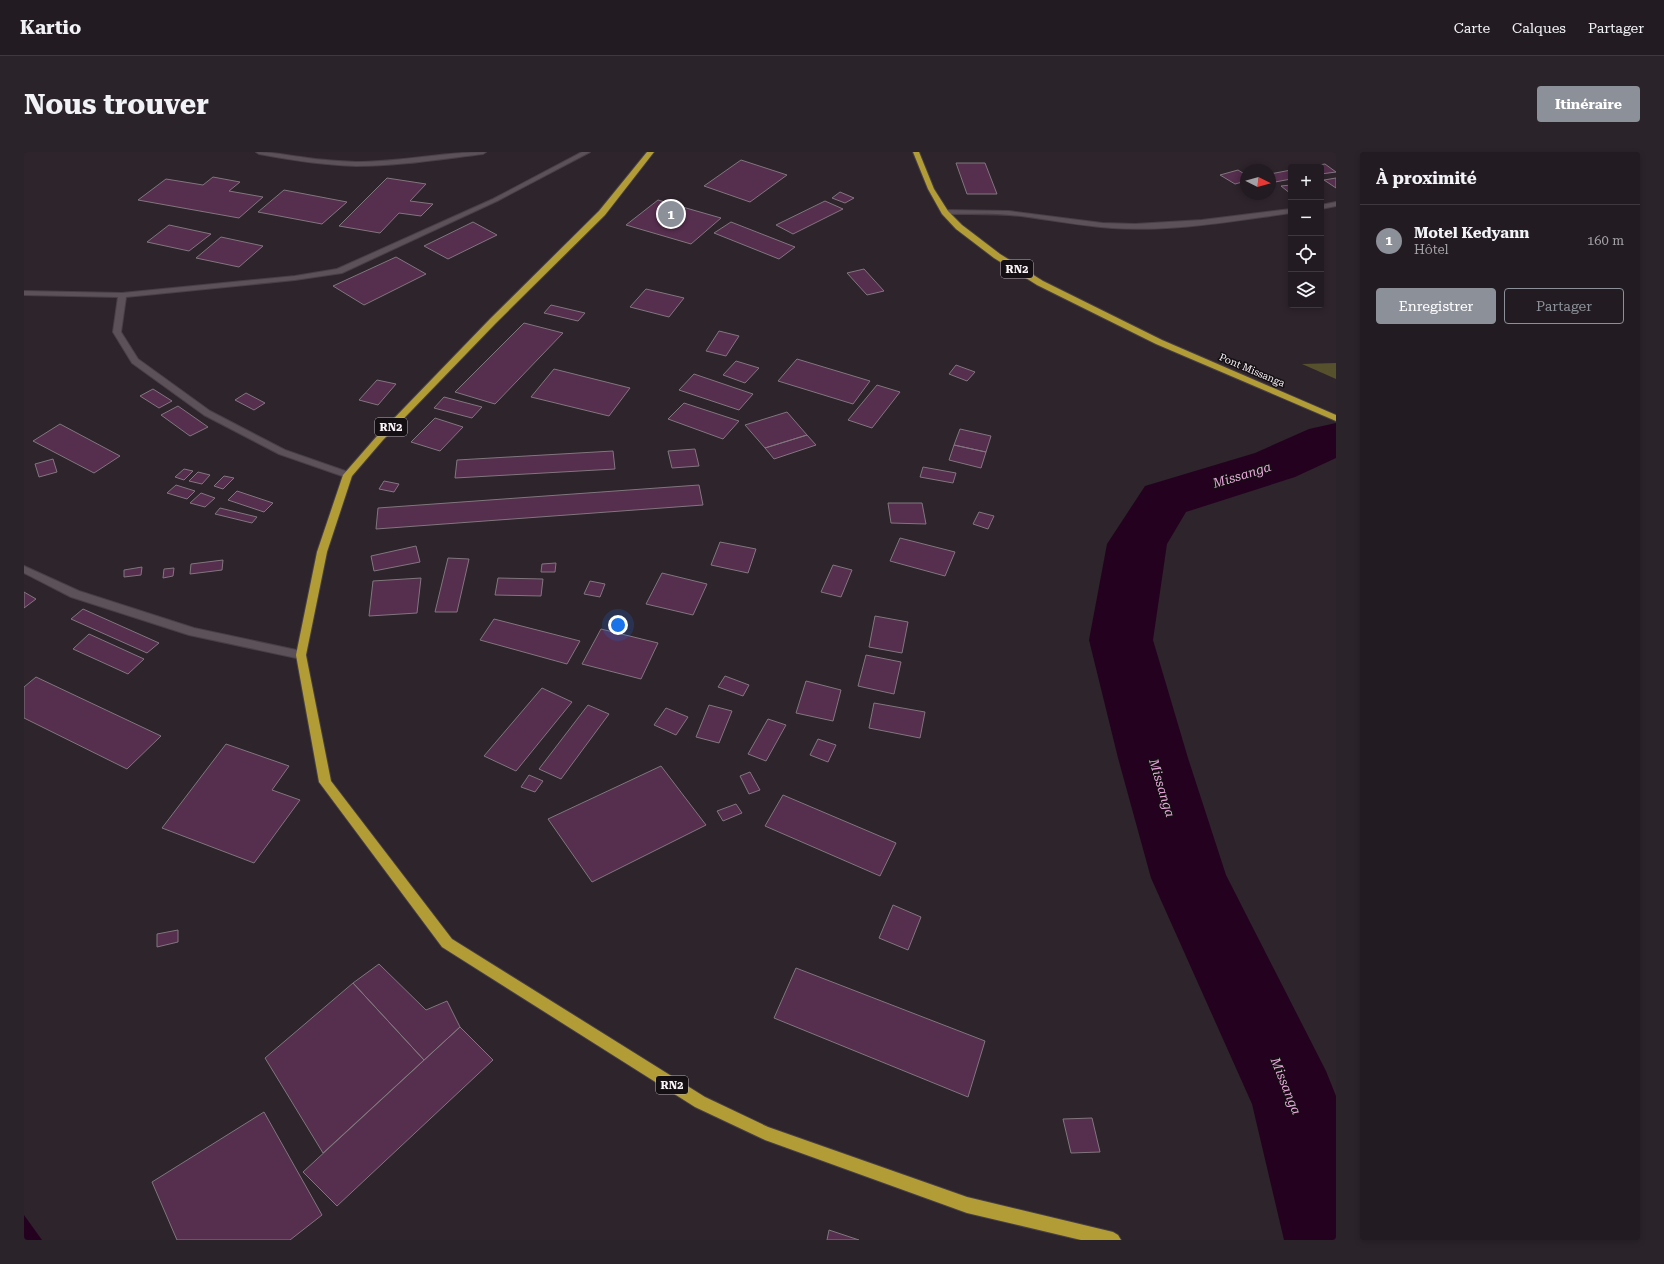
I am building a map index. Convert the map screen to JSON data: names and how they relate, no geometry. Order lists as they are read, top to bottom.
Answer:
{
  "streets": {
    "highway": ["RN2", "Pont Missanga"]
  },
  "crossings": [
    ["RN2", "Pont Missanga"]
  ],
  "water": ["Missanga"],
  "north": "right",
  "page": {
    "header": "Kartio",
    "nav": ["Carte", "Calques", "Partager"],
    "buttons": [
      "Itinéraire",
      ["Enregistrer", "Partager"]
    ],
    "title": "Nous trouver",
    "heading": "À proximité",
    "map_buttons": ["+", "−"],
    "pins": "1",
    "list": [
      {
        "mark": "1",
        "name": "Motel Kedyann",
        "note": "Hôtel",
        "value": "160 m"
      }
    ]
  }
}
